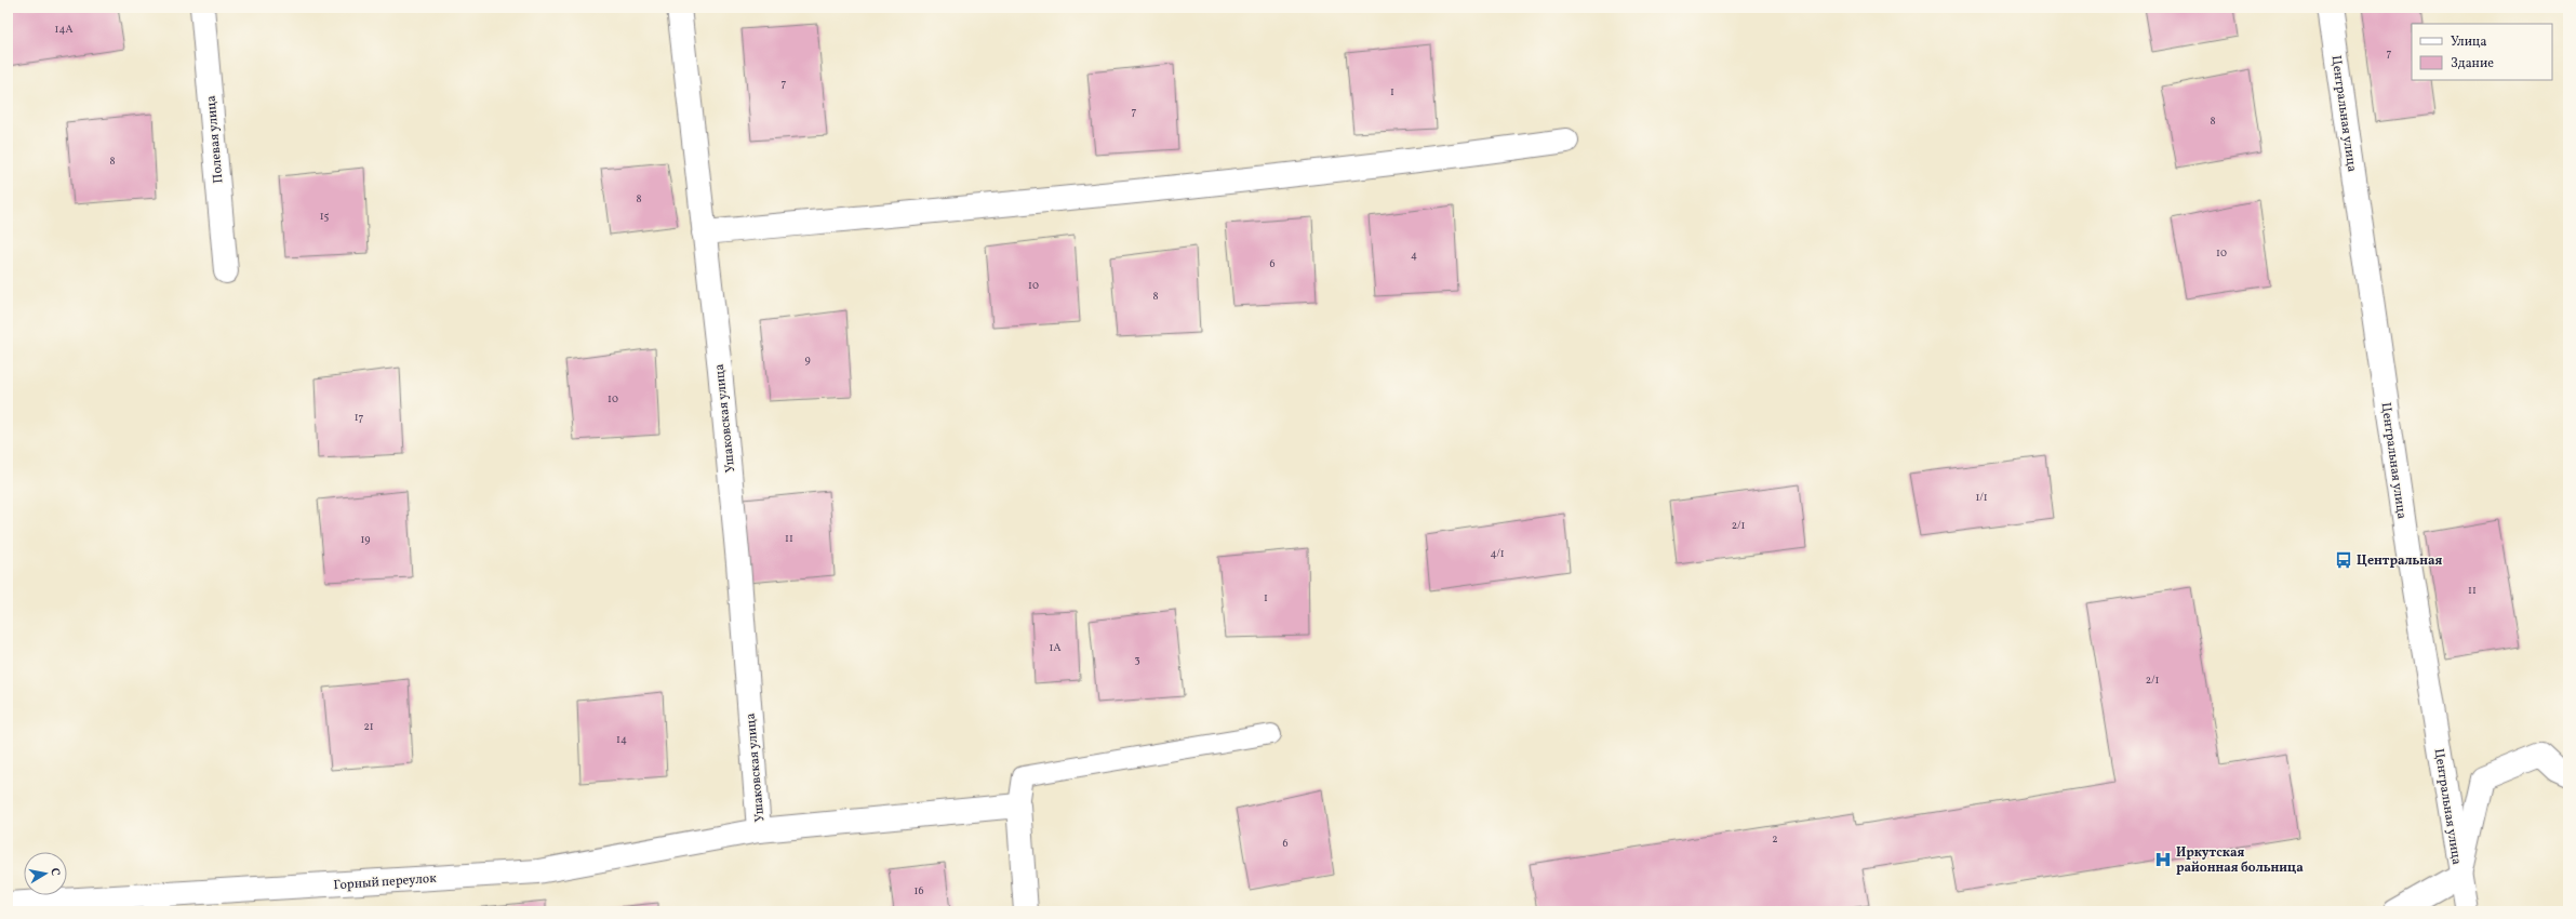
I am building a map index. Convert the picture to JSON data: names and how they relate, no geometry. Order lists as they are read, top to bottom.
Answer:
{
  "streets": {
    "street": [
      "Центральная улица",
      "Полевая улица",
      "Ушаковская улица",
      "Горный переулок"
    ]
  },
  "crossings": [
    ["Ушаковская улица", "Горный переулок"]
  ],
  "places": {
    "bus stop": ["Центральная"],
    "hospital": ["Иркутская районная больница"]
  },
  "house_numbers": [
    "14А",
    "7",
    "7",
    "1",
    "7",
    "8",
    "8",
    "8",
    "15",
    "10",
    "4",
    "6",
    "10",
    "8",
    "9",
    "10",
    "17",
    "1/1",
    "2/1",
    "11",
    "19",
    "4/1",
    "11",
    "1",
    "1А",
    "3",
    "2/1",
    "21",
    "14",
    "2",
    "6",
    "16"
  ],
  "legend": ["Улица", "Здание"],
  "north": "right"
}
